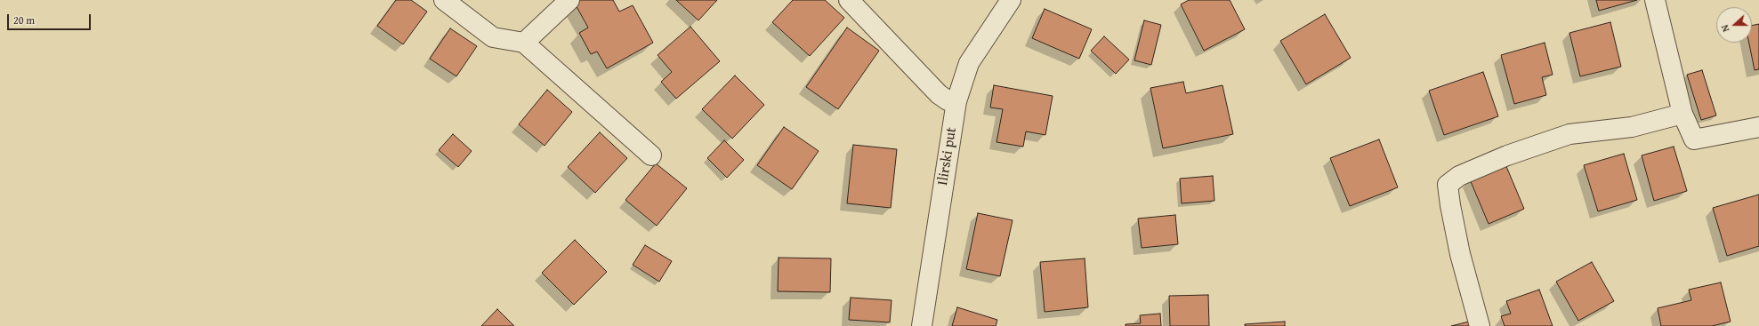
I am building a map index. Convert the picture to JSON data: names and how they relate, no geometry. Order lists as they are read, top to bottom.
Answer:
{
  "streets": {
    "street": ["Ilirski put"]
  },
  "scale_bar": "20 m",
  "north": "left"
}
